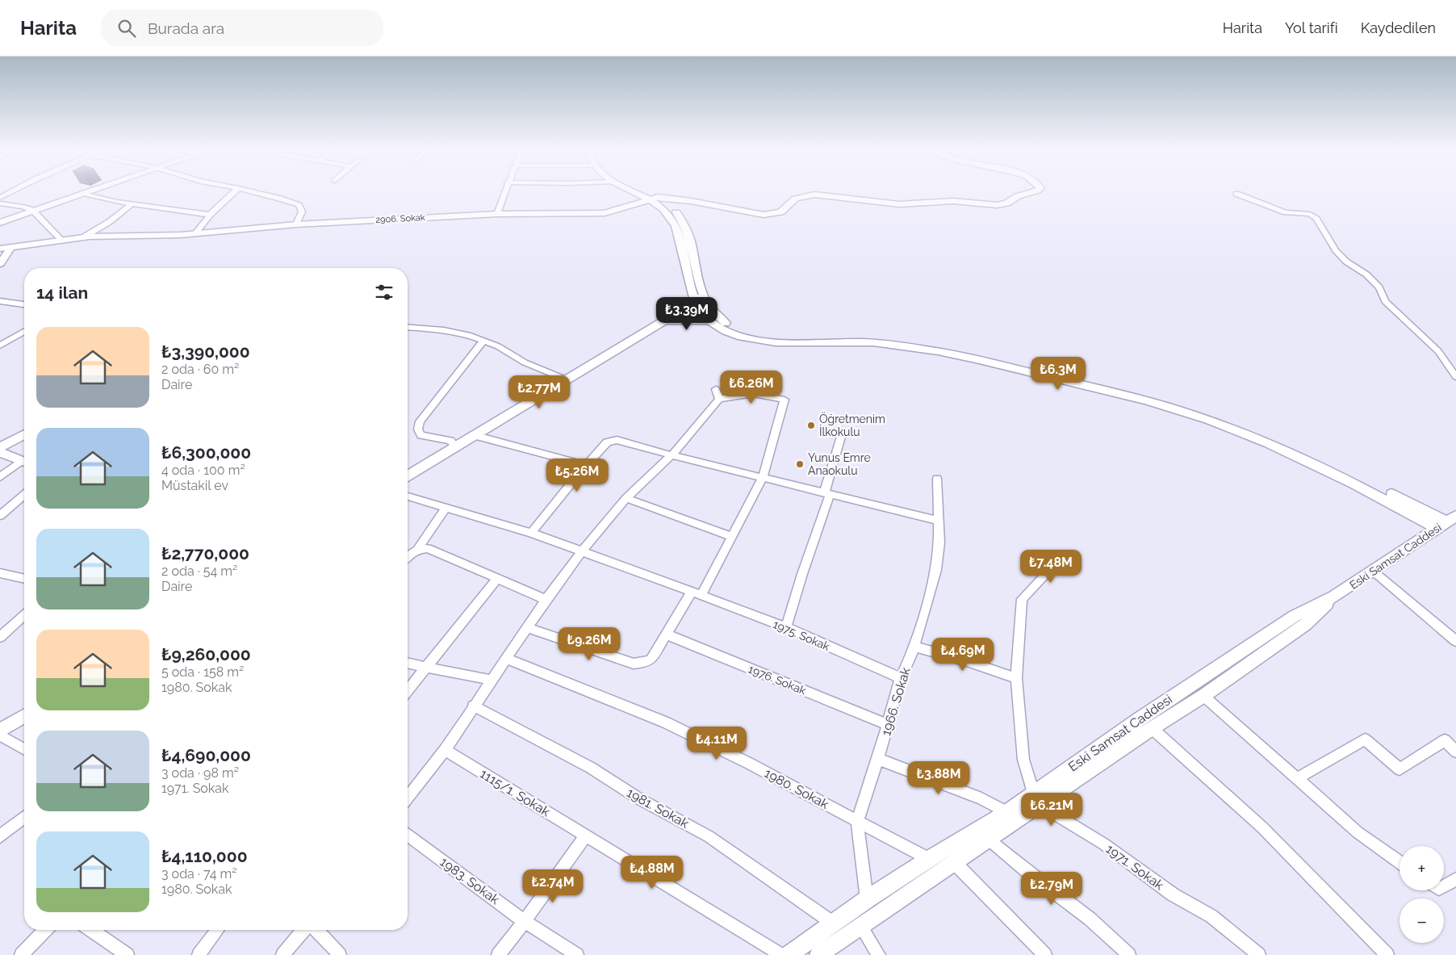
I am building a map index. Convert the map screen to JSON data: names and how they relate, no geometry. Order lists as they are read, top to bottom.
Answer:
{
  "streets": {
    "street": [
      "2906. Sokak",
      "Eski Samsat Caddesi",
      "1975. Sokak",
      "1976. Sokak",
      "1966. Sokak",
      "1980. Sokak",
      "1115/1. Sokak",
      "1981. Sokak",
      "1971. Sokak",
      "1983. Sokak"
    ]
  },
  "crossings": [
    ["Eski Samsat Caddesi", "1966. Sokak"],
    ["Eski Samsat Caddesi", "1980. Sokak"],
    ["Eski Samsat Caddesi", "1981. Sokak"],
    ["Eski Samsat Caddesi", "1971. Sokak"],
    ["1975. Sokak", "1966. Sokak"],
    ["1976. Sokak", "1966. Sokak"],
    ["1966. Sokak", "1980. Sokak"]
  ],
  "places": ["Öğretmenim İlkokulu", "Yunus Emre Anaokulu"],
  "page": {
    "header": "Harita",
    "search": "Burada ara",
    "nav": ["Harita", "Yol tarifi", "Kaydedilen"],
    "heading": "14 ilan",
    "price": [
      "₺3.39M",
      "₺6.3M",
      "₺6.26M",
      "₺2.77M",
      "₺5.26M",
      "₺7.48M",
      "₺9.26M",
      "₺4.69M",
      "₺4.11M",
      "₺3.88M",
      "₺6.21M",
      "₺4.88M",
      "₺2.74M",
      "₺2.79M"
    ],
    "list": [
      {
        "name": "₺3,390,000",
        "note": "2 oda · 60 m² · Daire"
      },
      {
        "name": "₺6,300,000",
        "note": "4 oda · 100 m² · Müstakil ev"
      },
      {
        "name": "₺2,770,000",
        "note": "2 oda · 54 m² · Daire"
      },
      {
        "name": "₺9,260,000",
        "note": "5 oda · 158 m² · 1980. Sokak"
      },
      {
        "name": "₺4,690,000",
        "note": "3 oda · 98 m² · 1971. Sokak"
      },
      {
        "name": "₺4,110,000",
        "note": "3 oda · 74 m² · 1980. Sokak"
      }
    ],
    "map_buttons": ["+", "−"]
  }
}
